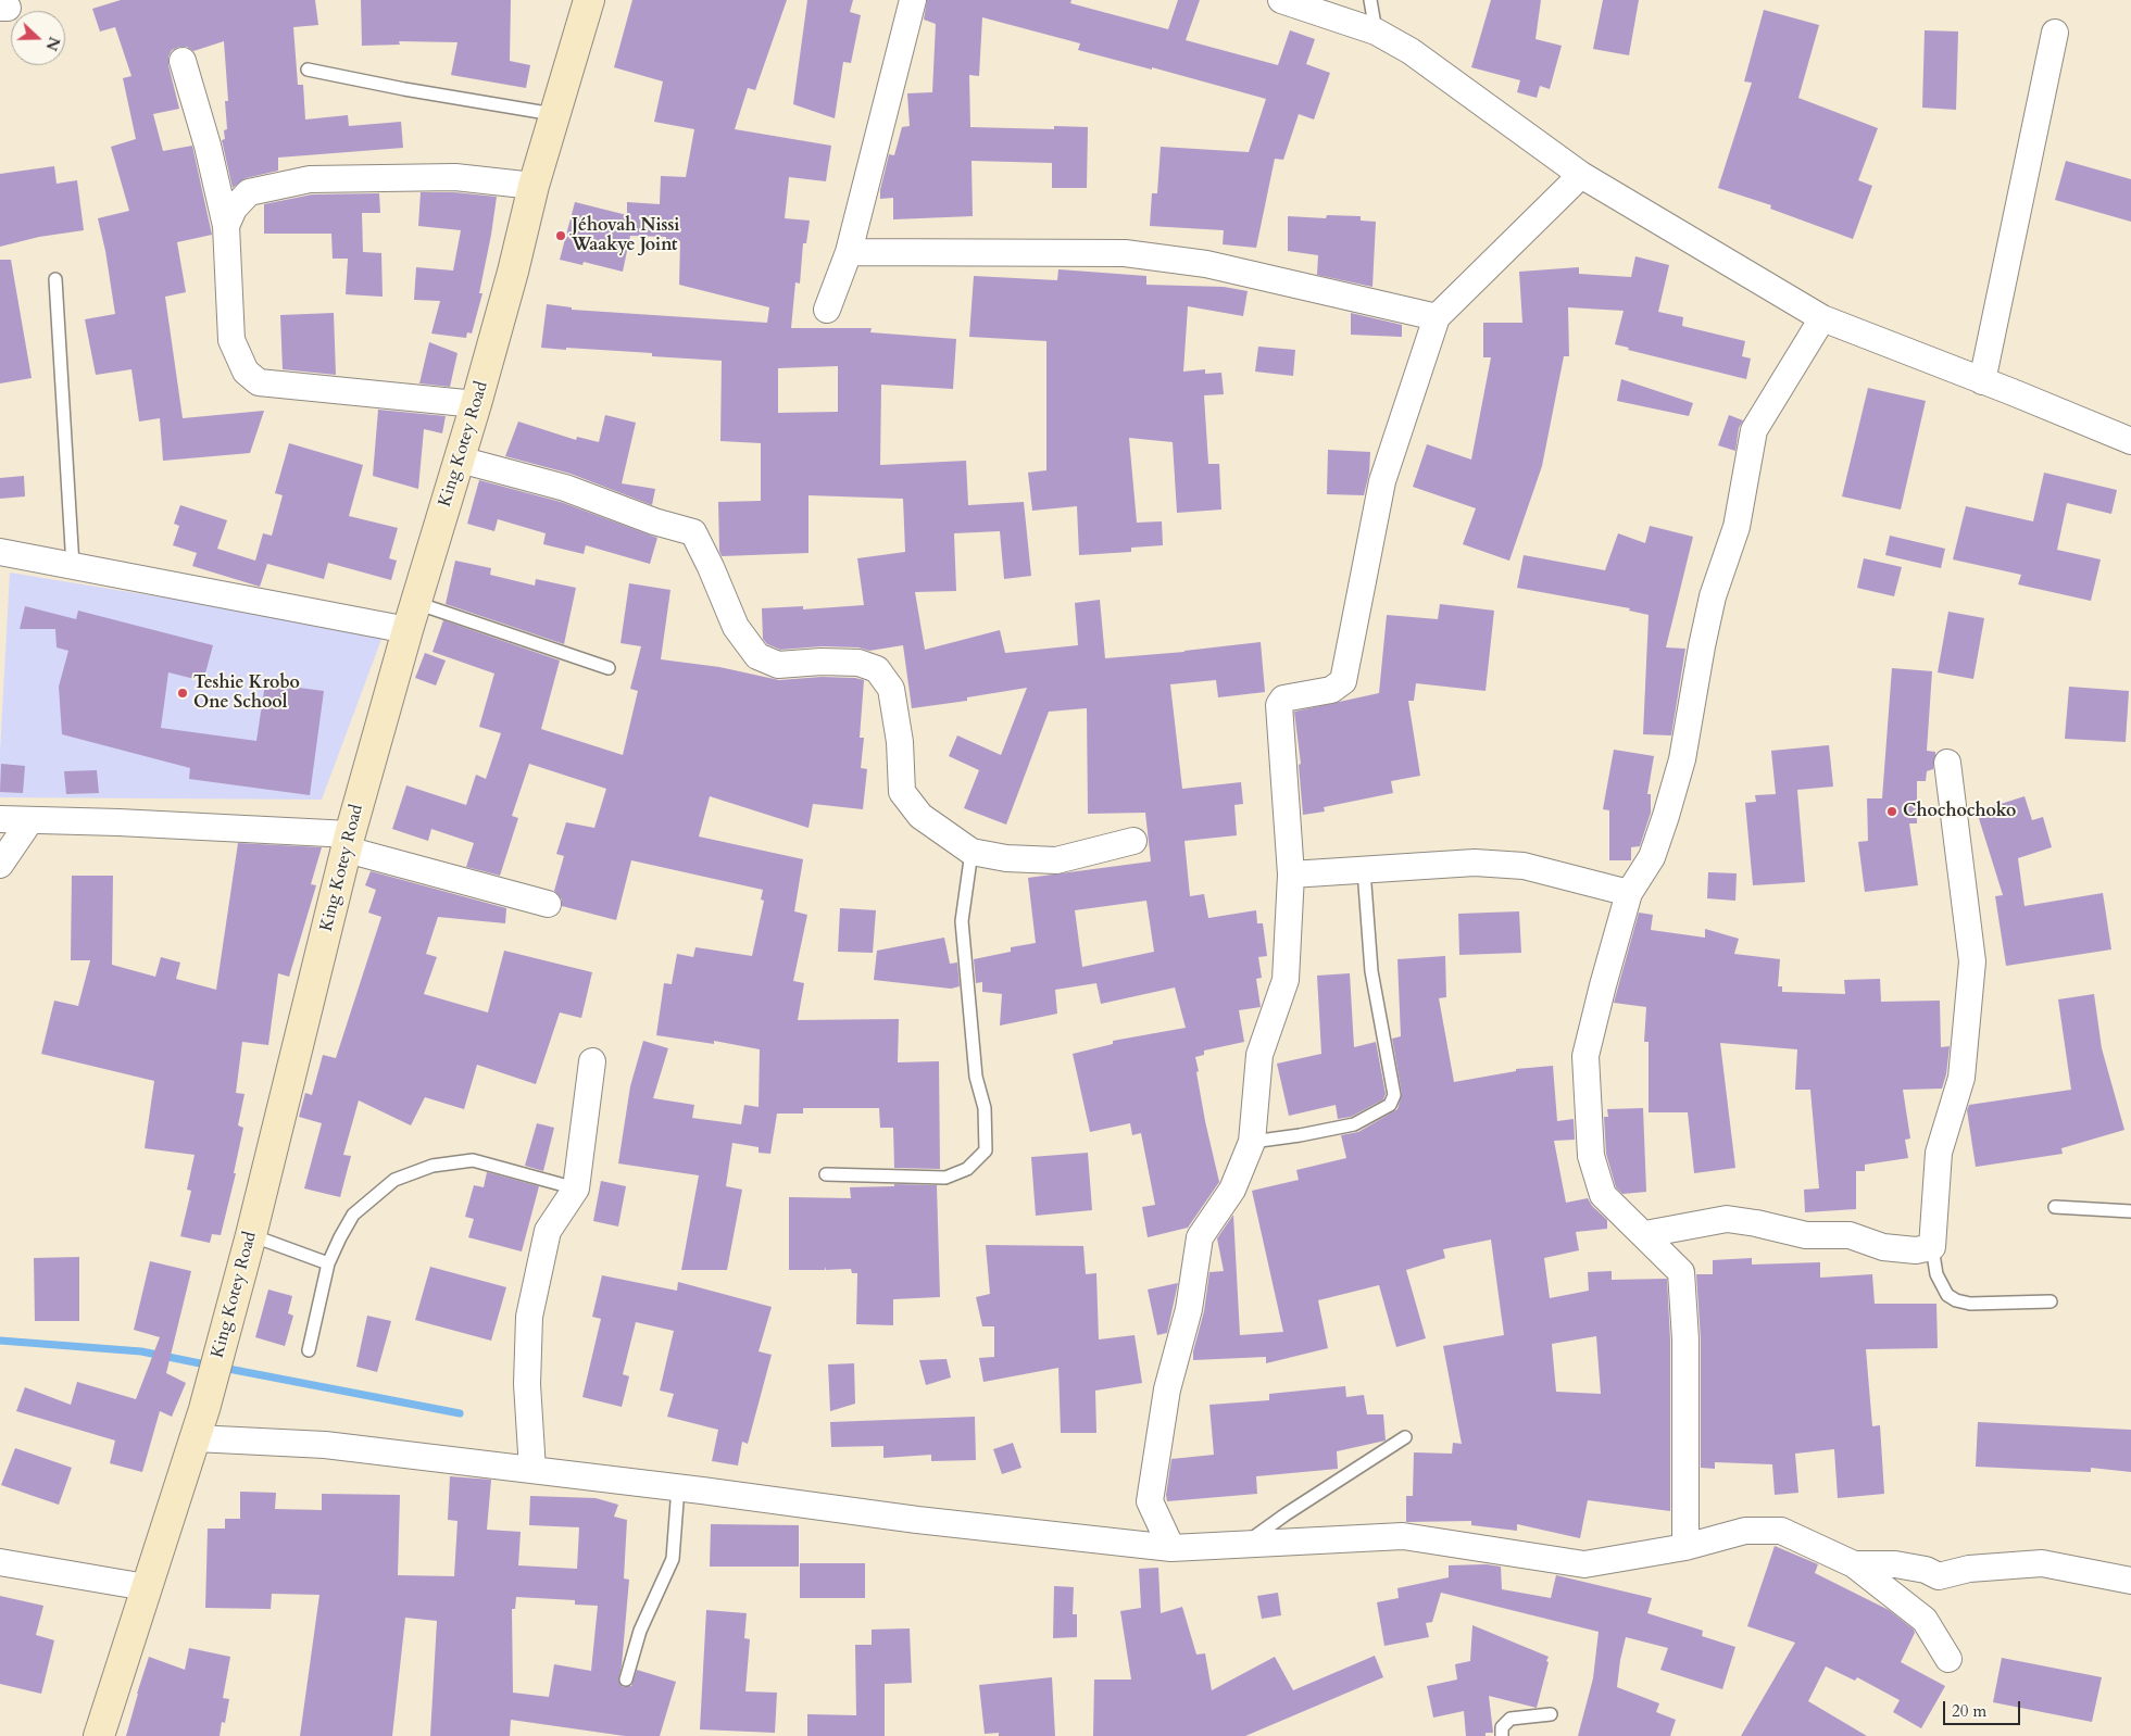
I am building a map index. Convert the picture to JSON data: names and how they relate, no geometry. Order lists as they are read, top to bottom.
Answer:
{
  "streets": {
    "street": ["King Kotey Road"]
  },
  "places": ["Jéhovah Nissi Waakye Joint", "Teshie Krobo One School", "Chochochoko"],
  "scale_bar": "20 m",
  "north": "right"
}
